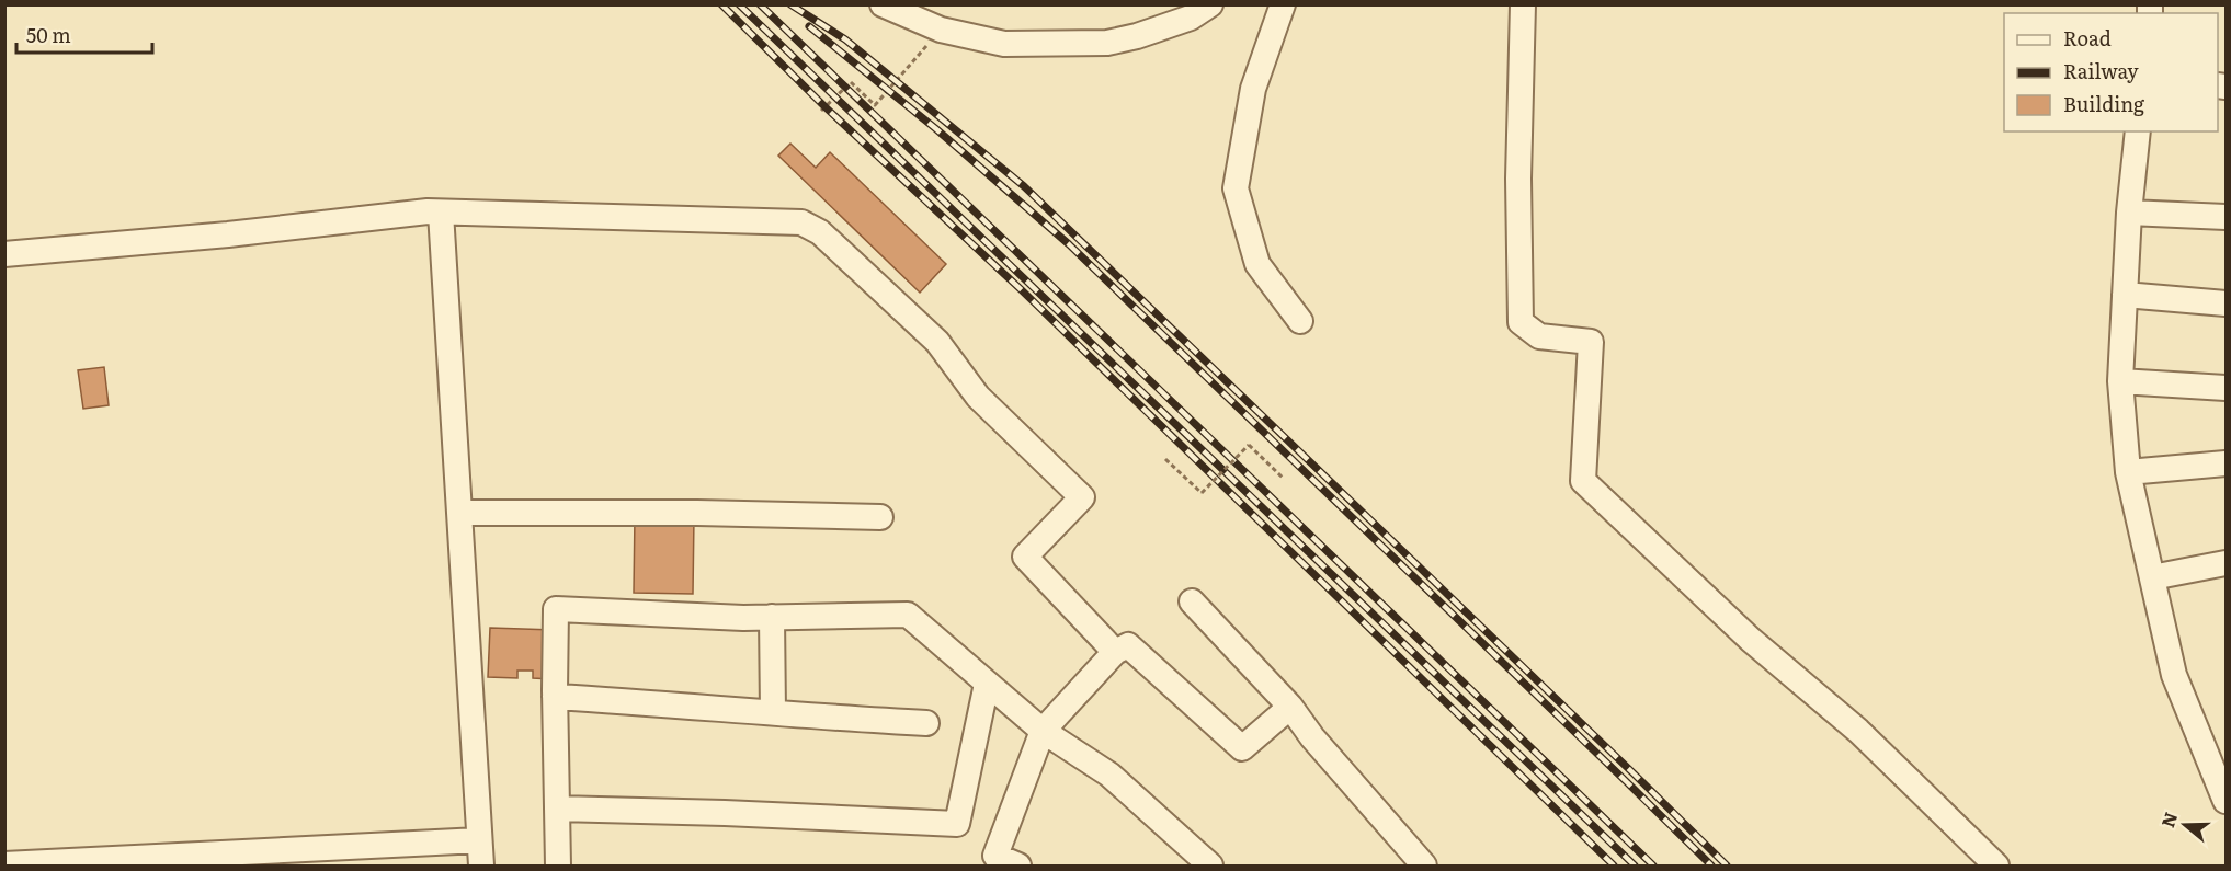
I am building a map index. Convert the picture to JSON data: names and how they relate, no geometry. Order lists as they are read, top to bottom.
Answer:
{
  "legend": ["Road", "Railway", "Building"],
  "scale_bar": "50 m",
  "north": "left"
}
